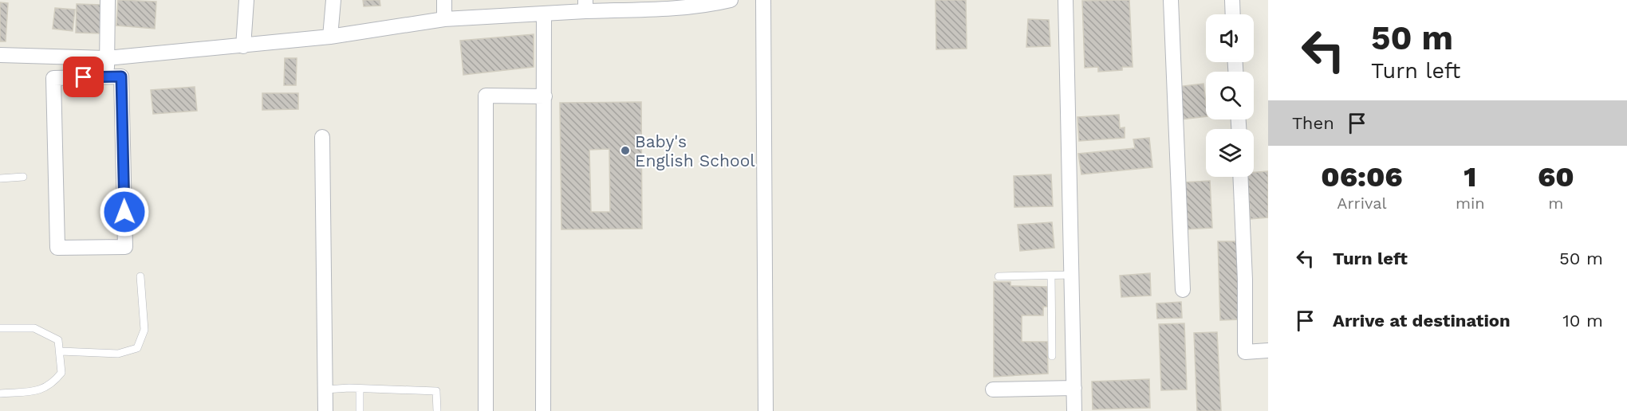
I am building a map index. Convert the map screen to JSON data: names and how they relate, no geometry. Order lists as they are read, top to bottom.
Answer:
{
  "places": ["Baby's English School"],
  "page": {
    "turn": ["50 m", "Turn left"],
    "then": "Then",
    "eta": [
      "06:06",
      "Arrival",
      "1",
      "min",
      "60",
      "m"
    ],
    "list": [
      {
        "name": "Turn left",
        "value": "50 m"
      },
      {
        "name": "Arrive at destination",
        "value": "10 m"
      }
    ]
  }
}
